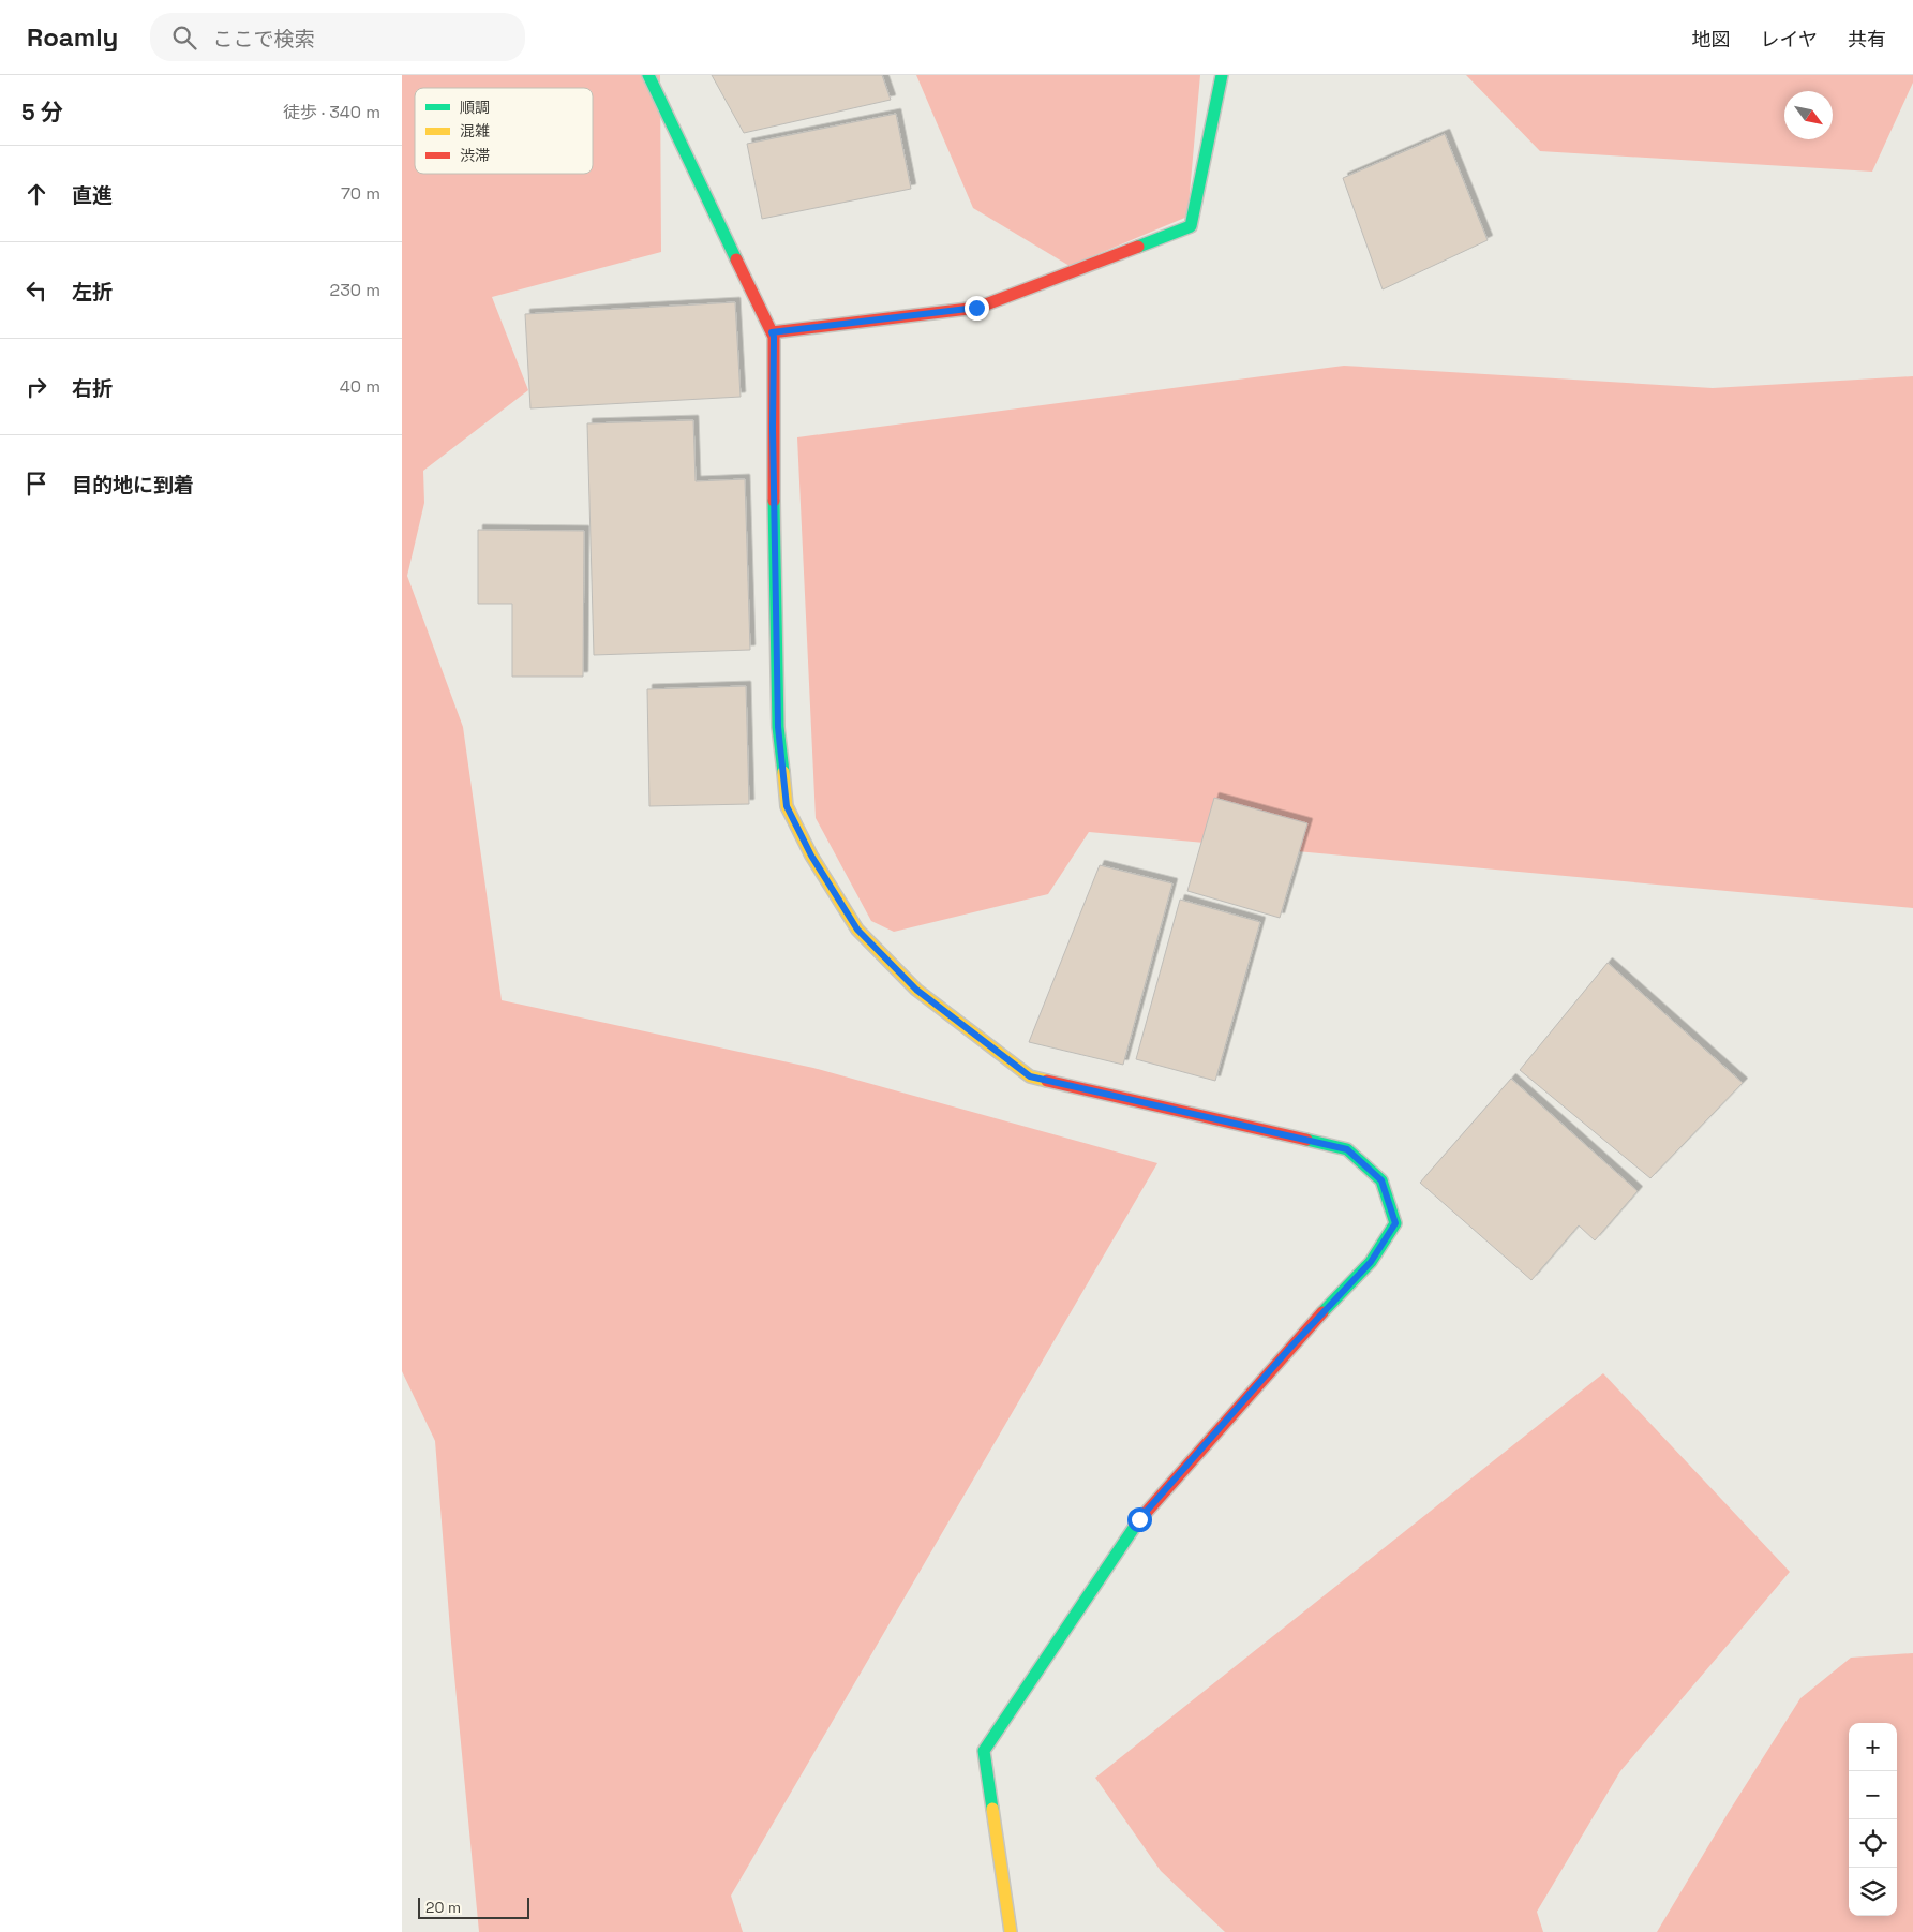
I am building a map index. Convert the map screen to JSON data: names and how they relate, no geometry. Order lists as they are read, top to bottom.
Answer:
{
  "legend": ["順調", "混雑", "渋滞"],
  "scale_bar": "20 m",
  "north": "bottom right",
  "page": {
    "header": "Roamly",
    "search": "ここで検索",
    "nav": ["地図", "レイヤ", "共有"],
    "heading": ["5 分", "徒歩 · 340 m"],
    "list": [
      ["直進", "70 m"],
      ["左折", "230 m"],
      ["右折", "40 m"],
      "目的地に到着"
    ],
    "map_buttons": ["+", "−"],
    "scale": "20 m"
  }
}
